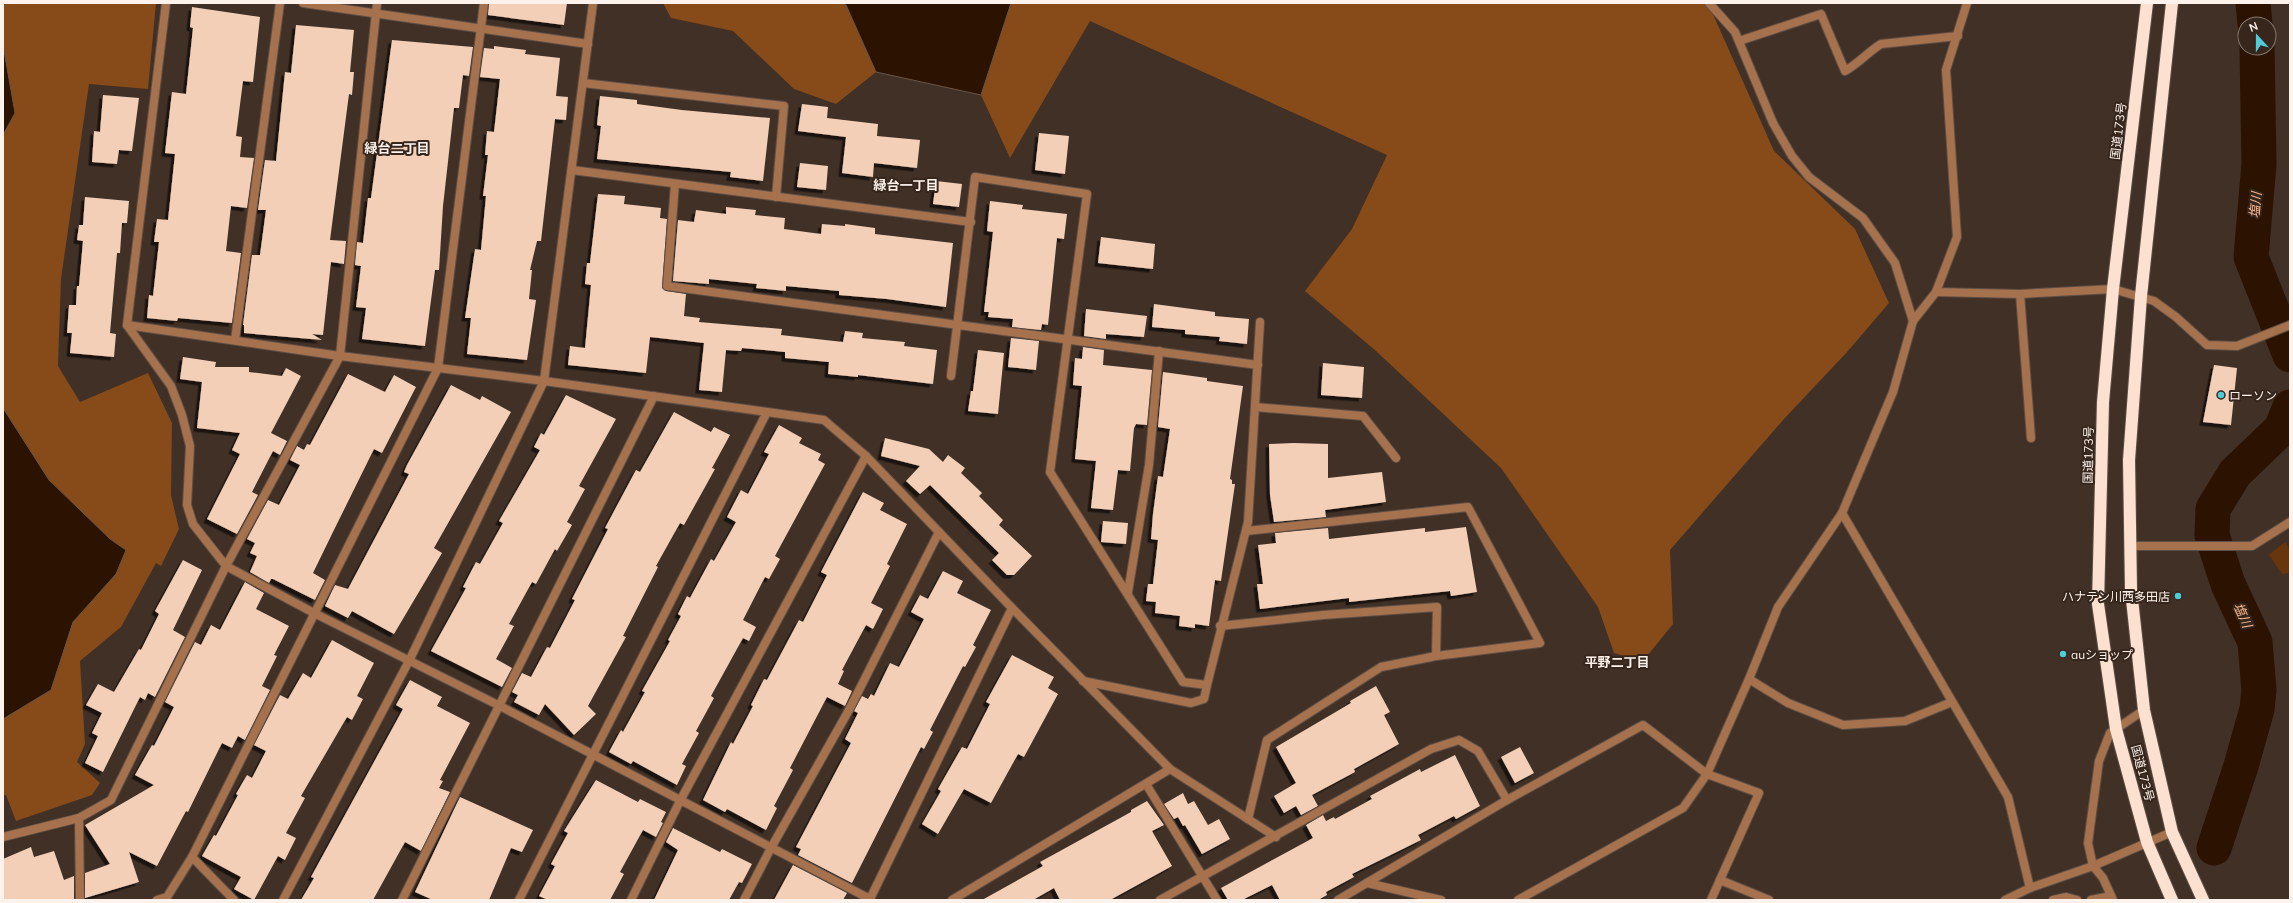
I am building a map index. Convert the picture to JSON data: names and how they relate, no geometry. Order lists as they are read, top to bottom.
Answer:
{
  "streets": {
    "highway": ["国道173号"]
  },
  "districts": ["緑台二丁目", "緑台一丁目", "平野二丁目"],
  "water": ["塩川"],
  "places": ["ローソン", "ハナテン川西多田店", "auショップ"],
  "north": "top"
}
